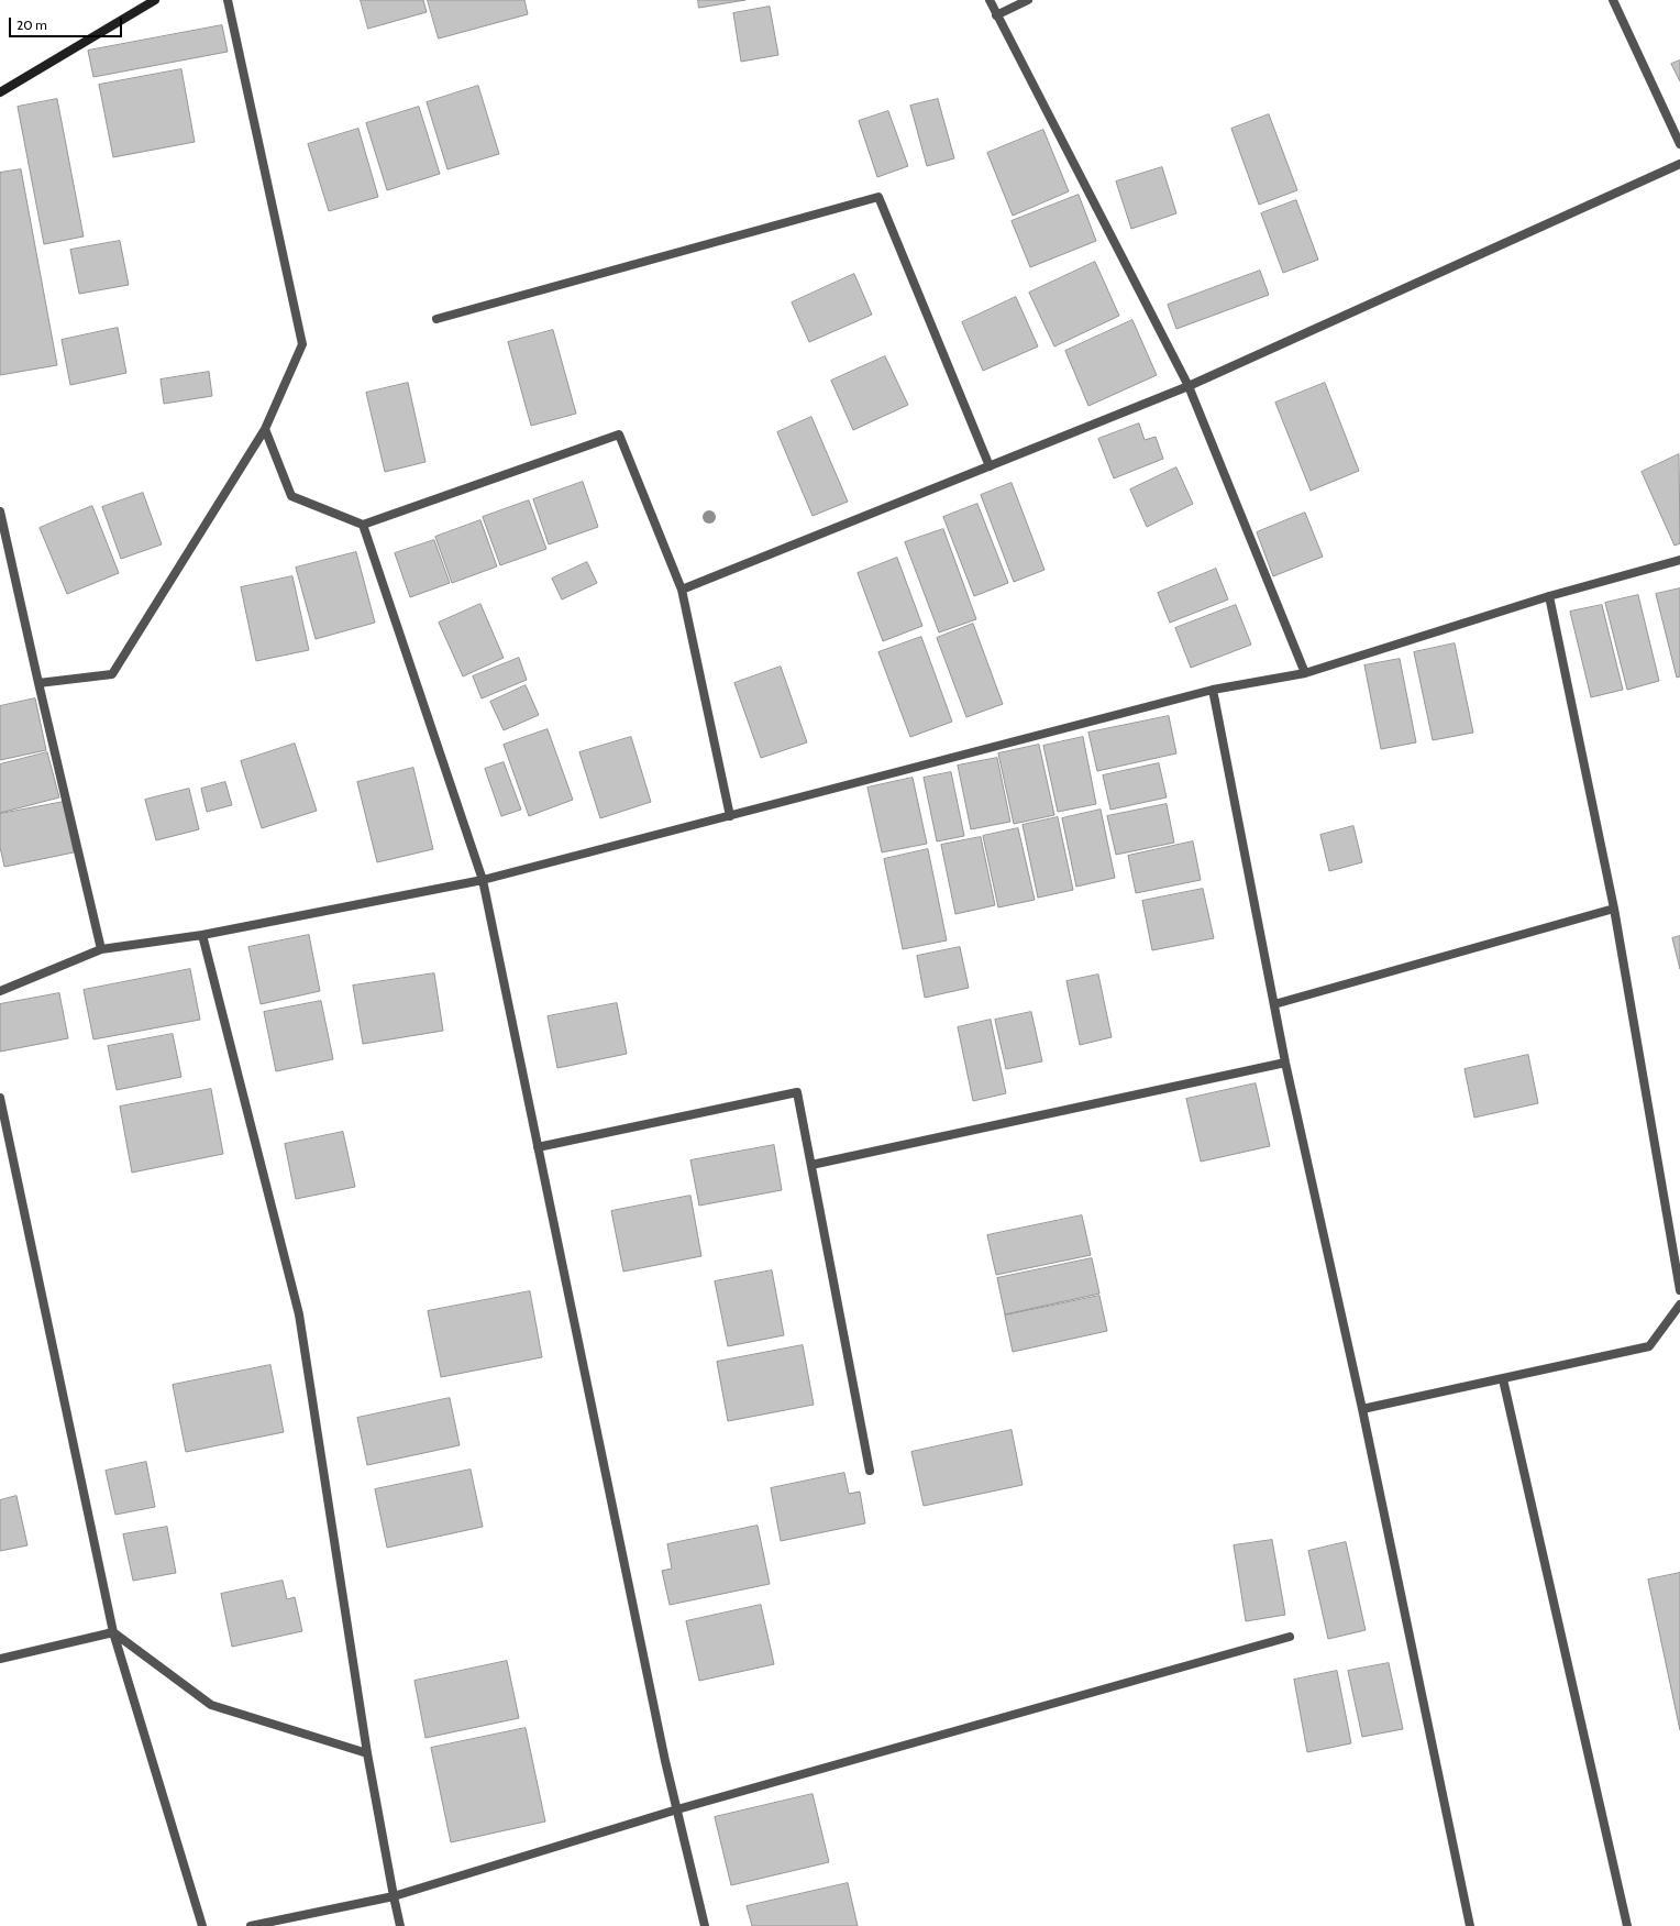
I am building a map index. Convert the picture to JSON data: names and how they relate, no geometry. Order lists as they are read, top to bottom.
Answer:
{
  "scale_bar": "20 m"
}
